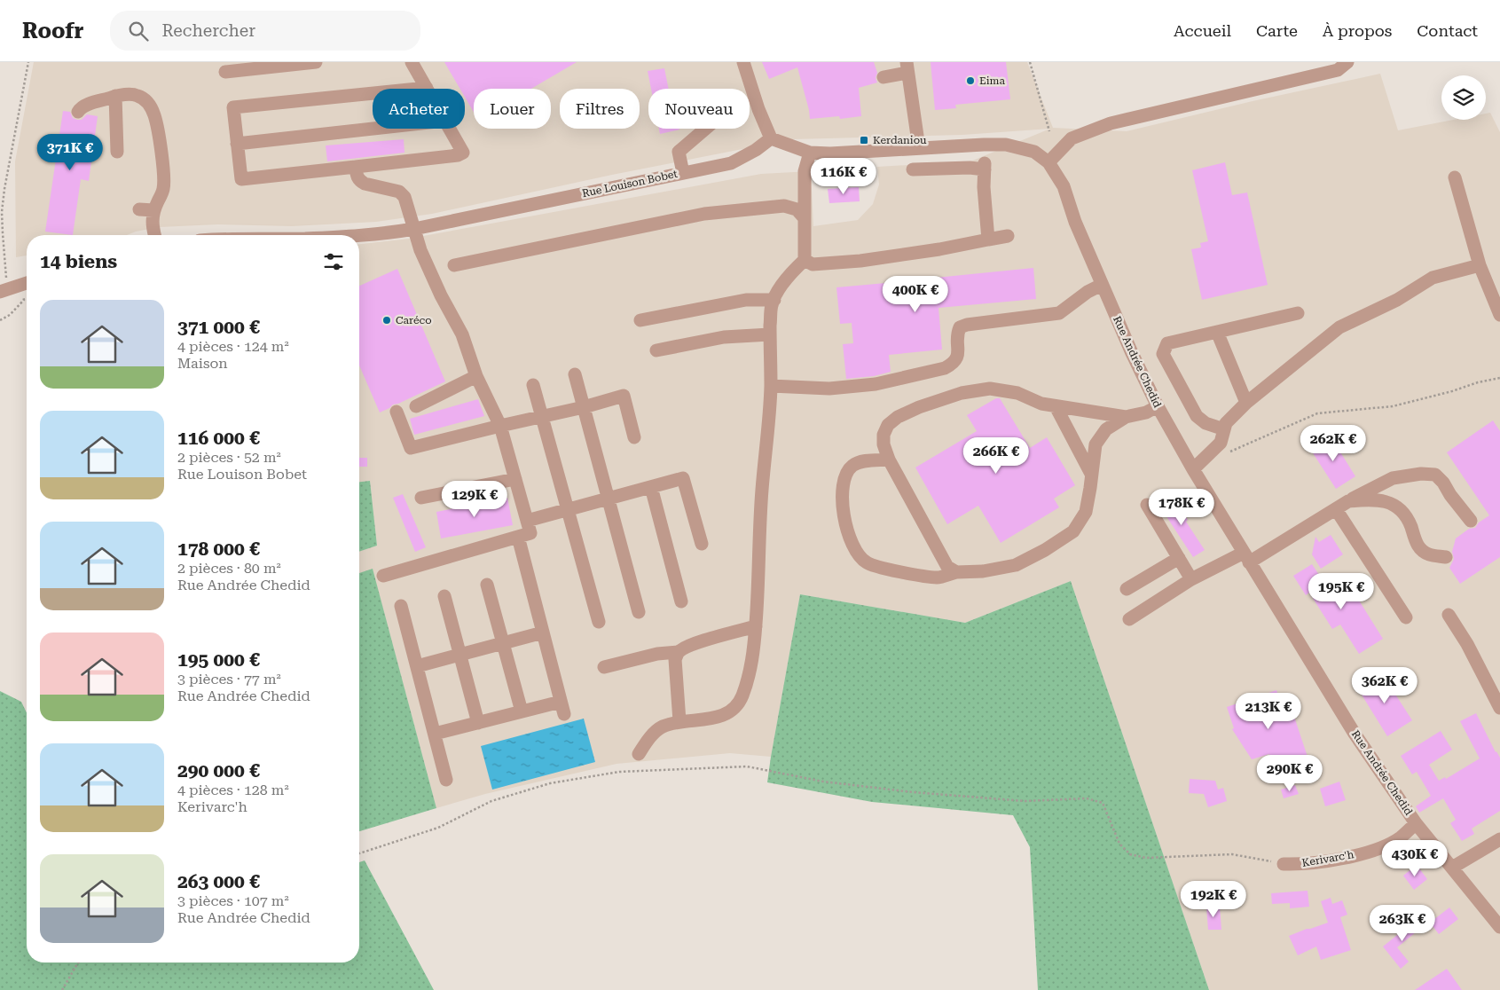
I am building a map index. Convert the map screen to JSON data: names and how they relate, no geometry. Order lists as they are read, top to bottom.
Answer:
{
  "streets": {
    "street": ["Rue Louison Bobet", "Rue Andrée Chedid", "Kerivarc'h"]
  },
  "crossings": [
    ["Rue Andrée Chedid", "Kerivarc'h"]
  ],
  "places": {
    "other": ["Eima", "Caréco"],
    "transit": ["Kerdaniou"]
  },
  "page": {
    "header": "Roofr",
    "search": "Rechercher",
    "nav": [
      "Accueil",
      "Carte",
      "À propos",
      "Contact"
    ],
    "chip": [
      "Acheter",
      "Louer",
      "Filtres",
      "Nouveau"
    ],
    "price": [
      "371K €",
      "116K €",
      "400K €",
      "262K €",
      "266K €",
      "129K €",
      "178K €",
      "195K €",
      "362K €",
      "213K €",
      "290K €",
      "430K €",
      "192K €",
      "263K €"
    ],
    "heading": "14 biens",
    "list": [
      {
        "name": "371 000 €",
        "note": "4 pièces · 124 m² · Maison"
      },
      {
        "name": "116 000 €",
        "note": "2 pièces · 52 m² · Rue Louison Bobet"
      },
      {
        "name": "178 000 €",
        "note": "2 pièces · 80 m² · Rue Andrée Chedid"
      },
      {
        "name": "195 000 €",
        "note": "3 pièces · 77 m² · Rue Andrée Chedid"
      },
      {
        "name": "290 000 €",
        "note": "4 pièces · 128 m² · Kerivarc'h"
      },
      {
        "name": "263 000 €",
        "note": "3 pièces · 107 m² · Rue Andrée Chedid"
      }
    ]
  }
}
